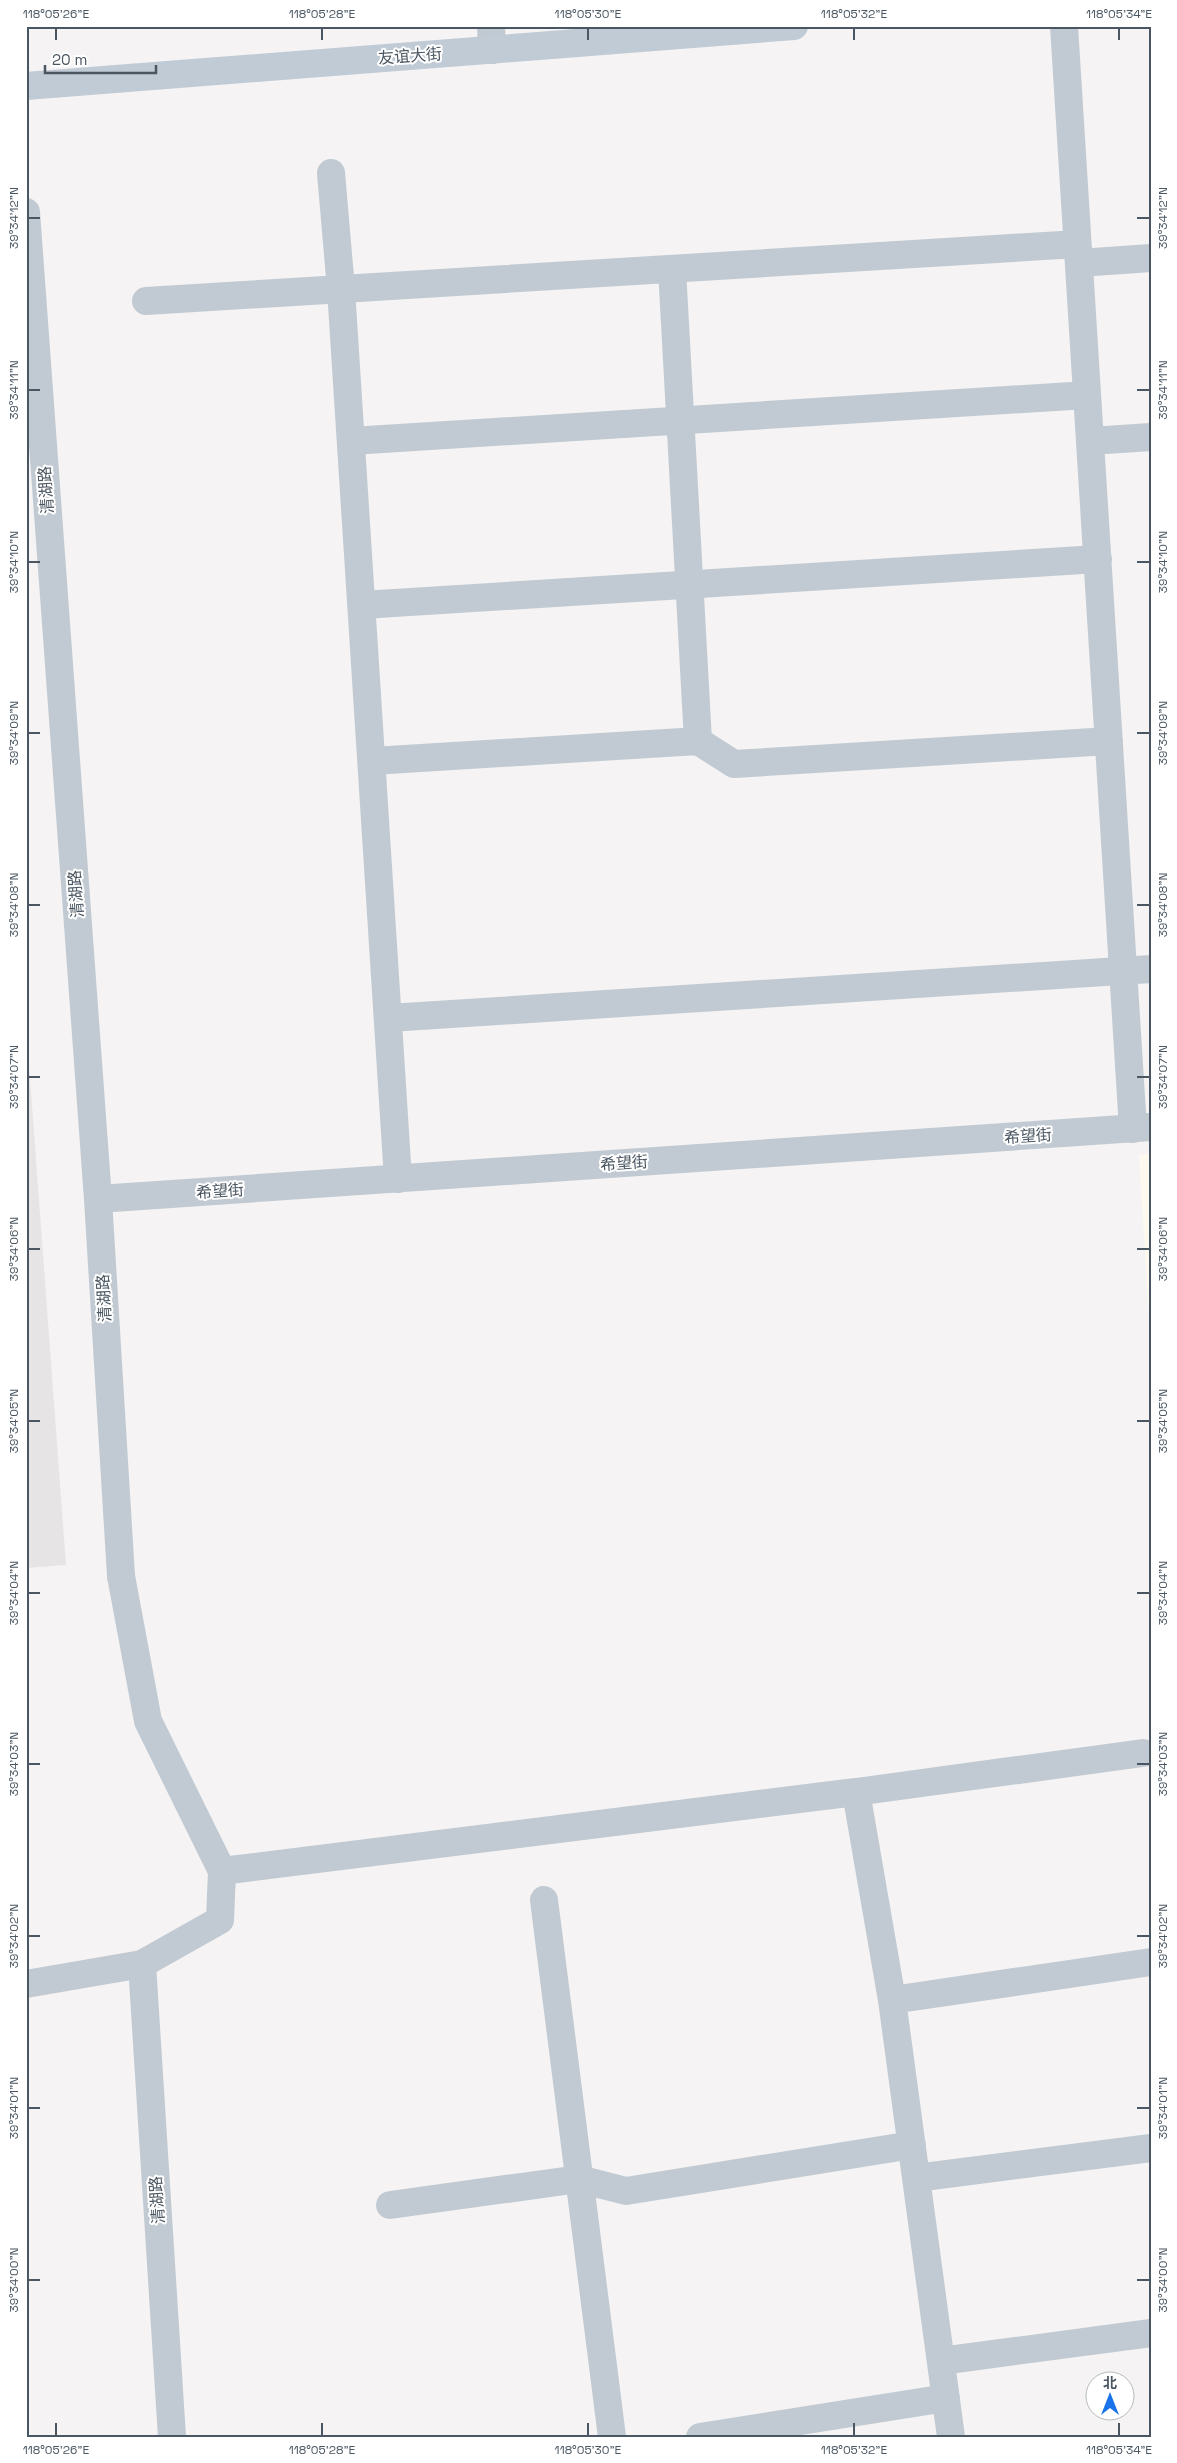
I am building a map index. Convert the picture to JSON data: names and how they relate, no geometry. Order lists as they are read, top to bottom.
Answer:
{
  "streets": {
    "main road": ["友谊大街"],
    "street": ["清湖路", "希望街"]
  },
  "crossings": [
    ["清湖路", "希望街"]
  ],
  "scale_bar": "20 m",
  "north": "top",
  "coordinates": [
    "118°05'26\"E",
    "118°05'28\"E",
    "118°05'30\"E",
    "118°05'32\"E",
    "118°05'34\"E",
    "39°34'12\"N",
    "39°34'11\"N",
    "39°34'10\"N",
    "39°34'09\"N",
    "39°34'08\"N",
    "39°34'07\"N",
    "39°34'06\"N",
    "39°34'05\"N",
    "39°34'04\"N",
    "39°34'03\"N",
    "39°34'02\"N",
    "39°34'01\"N",
    "39°34'00\"N"
  ]
}
